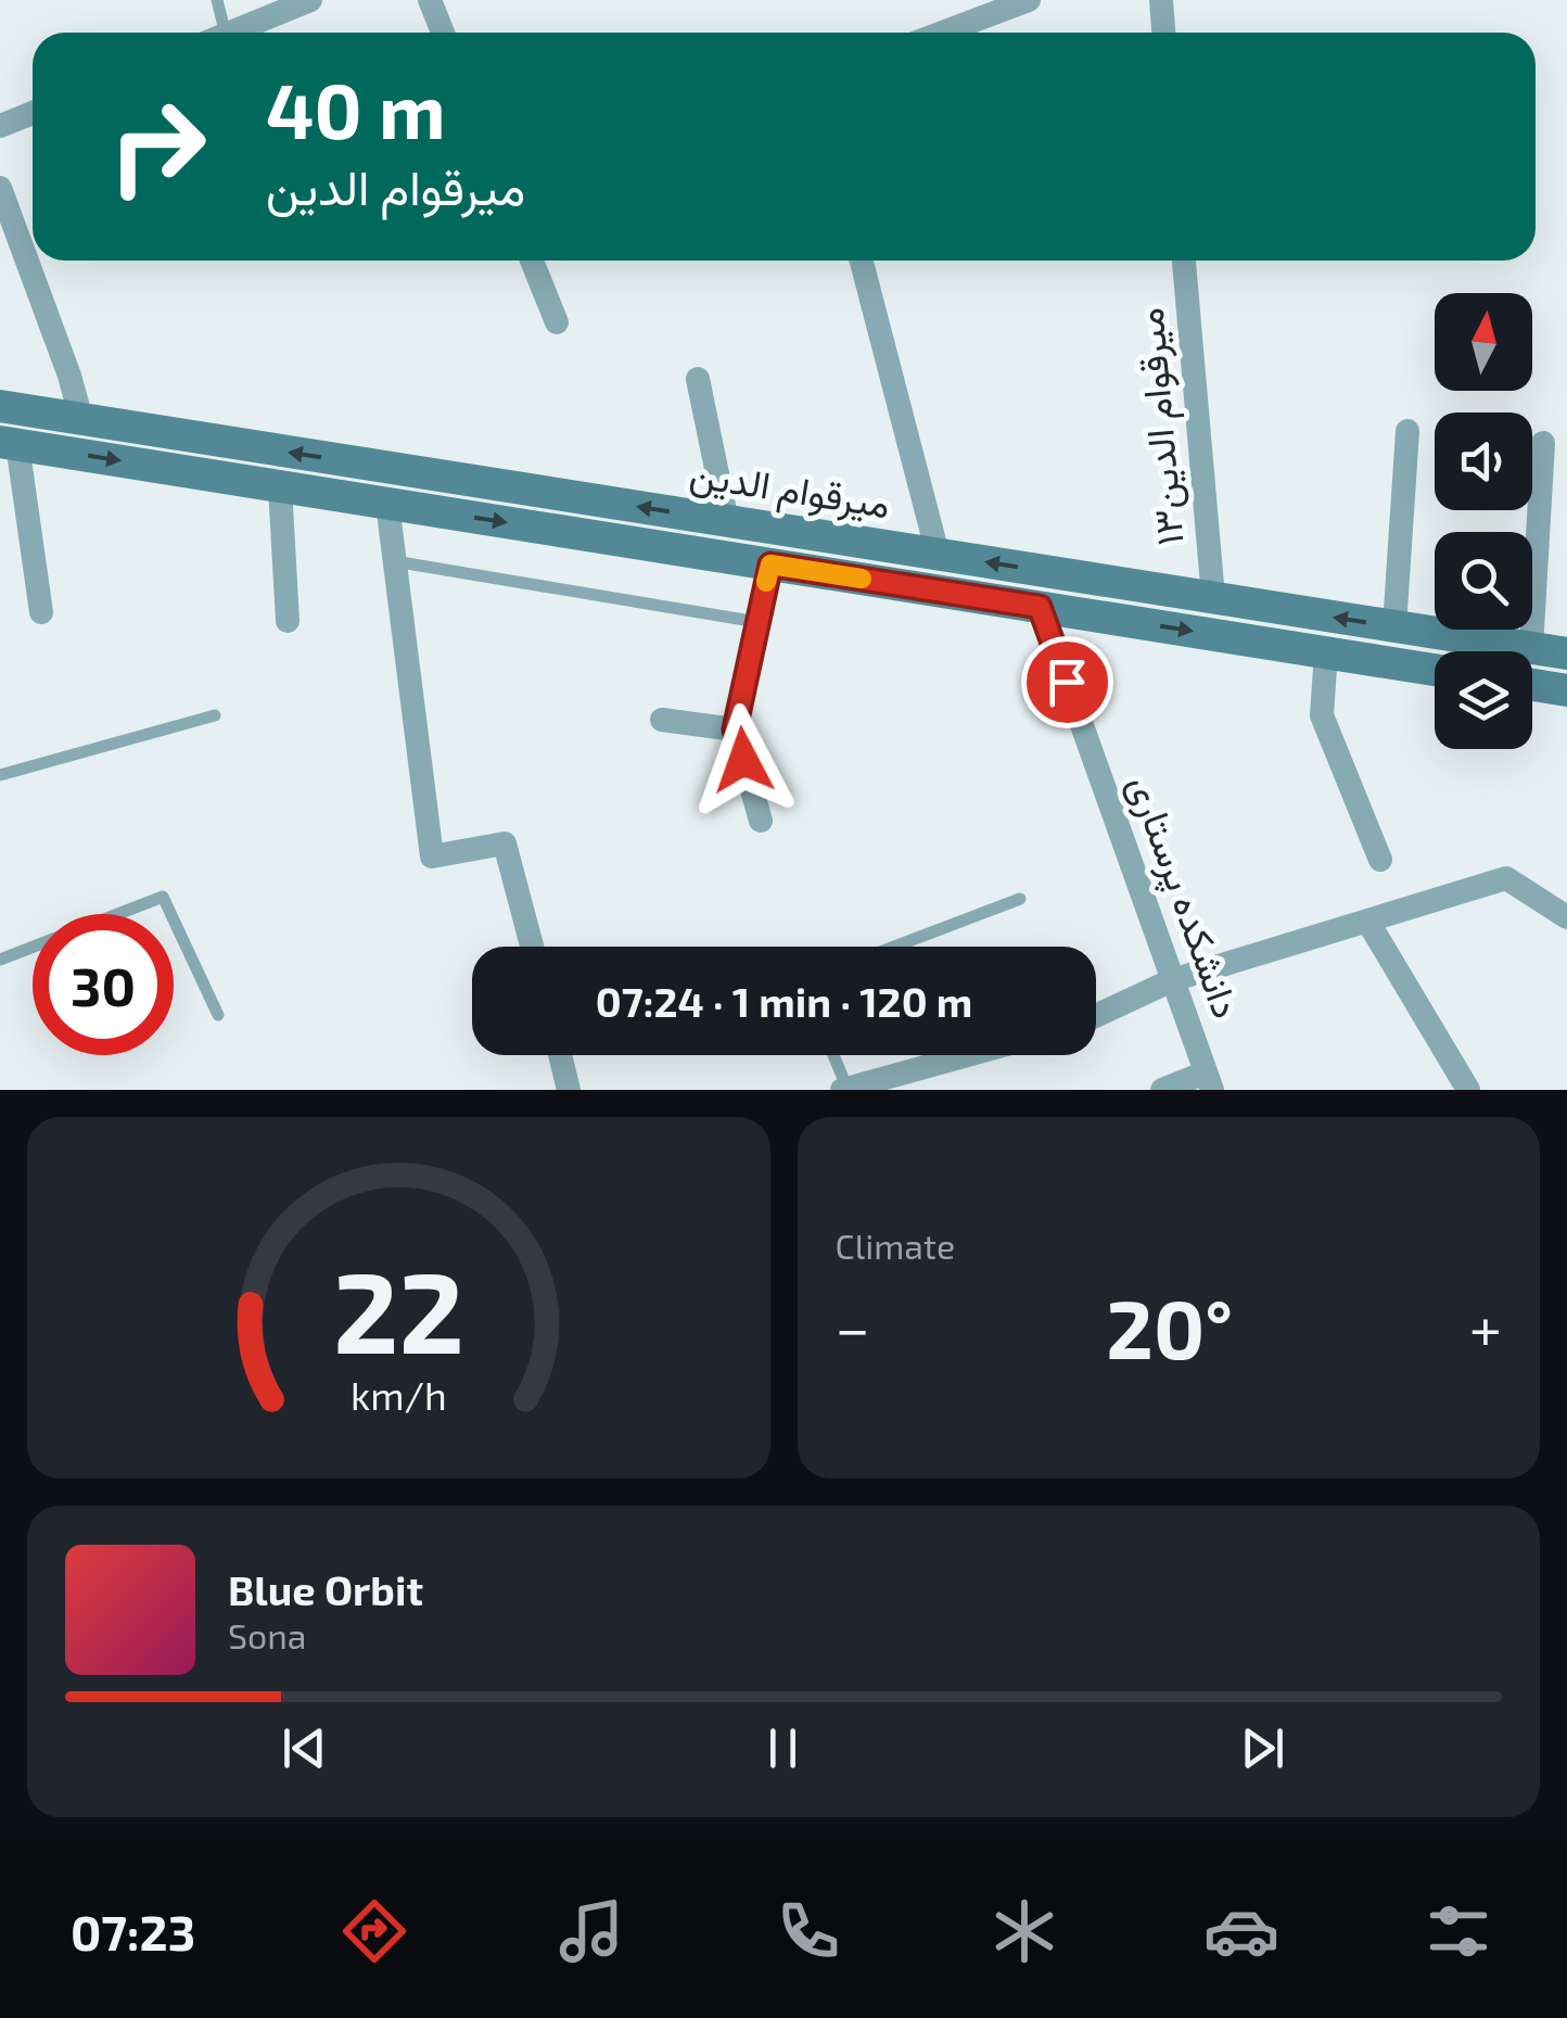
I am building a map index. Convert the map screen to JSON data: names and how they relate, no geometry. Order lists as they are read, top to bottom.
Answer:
{
  "streets": {
    "main road": ["میرقوام الدین"],
    "street": ["میرقوام الدین۱۳", "دانشکده پرستاری"]
  },
  "crossings": [
    ["میرقوام الدین۱۳", "میرقوام الدین"],
    ["میرقوام الدین", "دانشکده پرستاری"]
  ],
  "north": "top",
  "page": {
    "turn": ["40 m", "میرقوام الدین"],
    "limit": "30",
    "trip": "07:24 · 1 min · 120 m",
    "tile": "Climate",
    "heat": ["−", "20°", "+"],
    "song": ["Blue Orbit", "Sona"],
    "tabs": "07:23",
    "gauge": ["22", "km/h"]
  }
}
